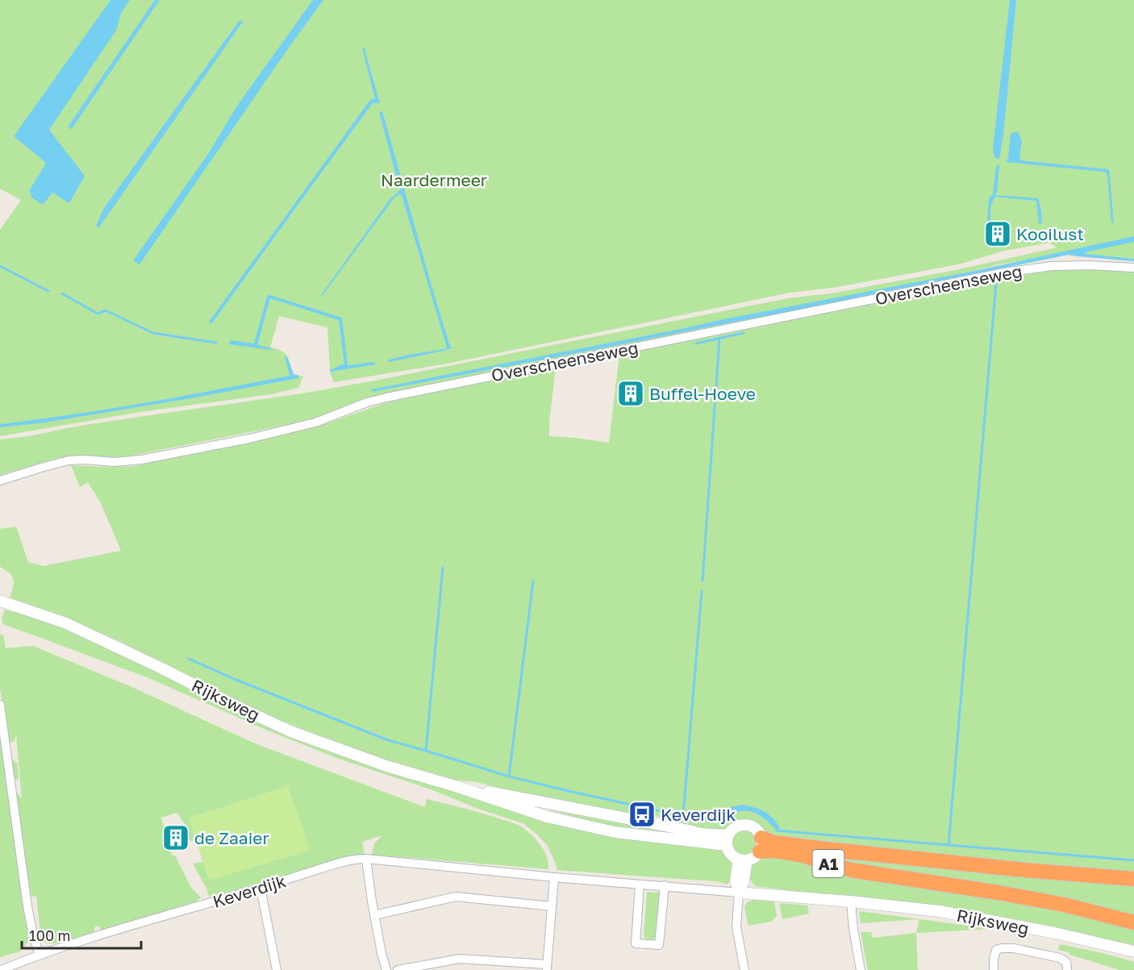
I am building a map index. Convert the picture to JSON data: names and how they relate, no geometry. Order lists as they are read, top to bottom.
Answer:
{
  "streets": {
    "highway": ["A1"],
    "main road": ["Rijksweg", "Keverdijk"],
    "street": ["Overscheenseweg"]
  },
  "crossings": [
    ["Rijksweg", "A1"],
    ["Rijksweg", "Keverdijk"]
  ],
  "parks": ["Naardermeer"],
  "places": {
    "building": ["Kooilust", "Buffel-Hoeve", "de Zaaier"],
    "bus stop": ["Keverdijk"]
  },
  "scale_bar": "100 m"
}
